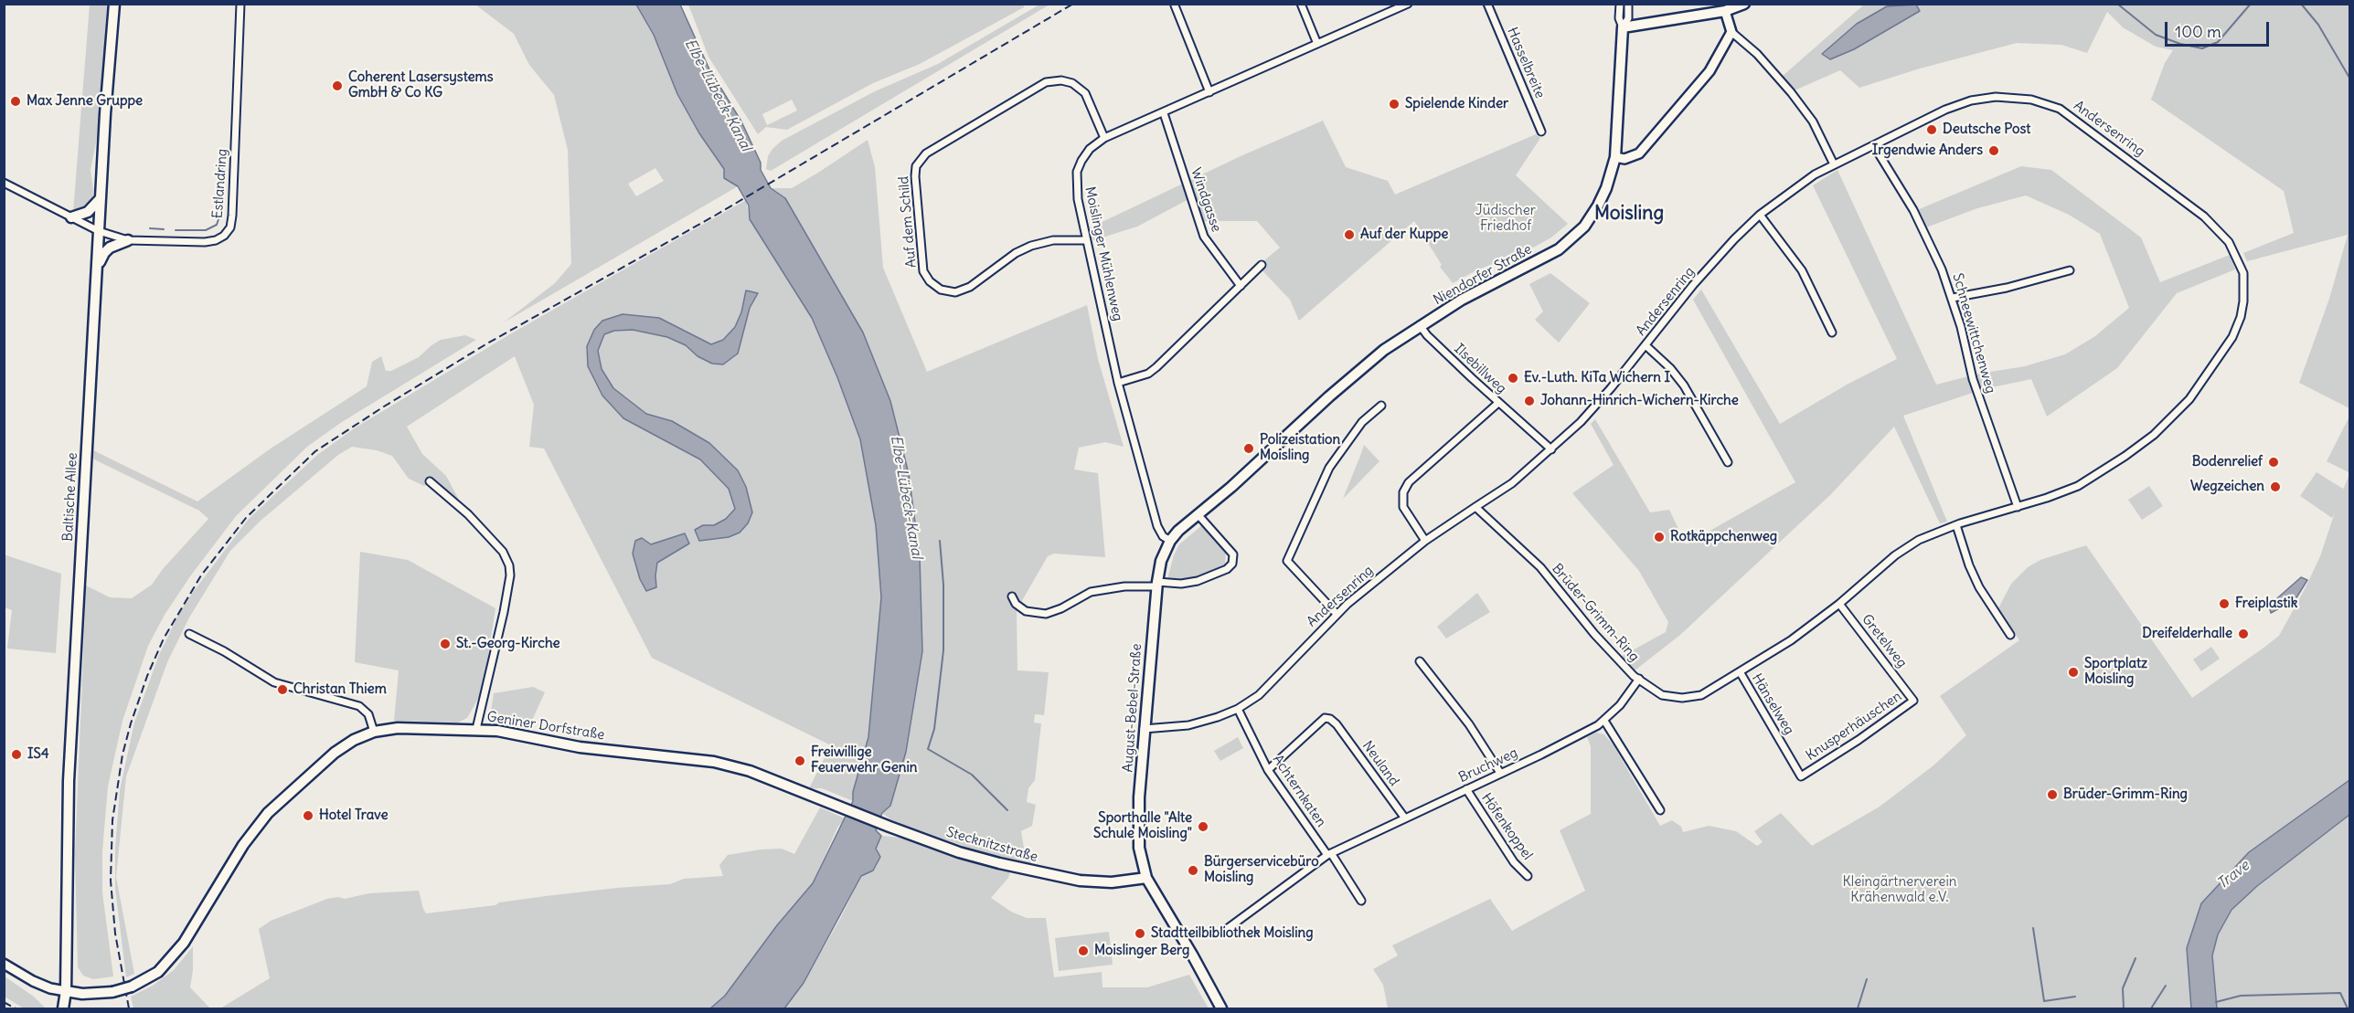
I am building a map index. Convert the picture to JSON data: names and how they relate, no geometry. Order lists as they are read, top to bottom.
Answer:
{
  "streets": {
    "main road": [
      "Niendorfer Straße",
      "Baltische Allee",
      "August-Bebel-Straße",
      "Geniner Dorfstraße",
      "Stecknitzstraße"
    ],
    "street": [
      "Hasselbreite",
      "Andersenring",
      "Estlandring",
      "Windgasse",
      "Auf dem Schild",
      "Moislinger Mühlenweg",
      "Schneewittchenweg",
      "Ilsebillweg",
      "Brüder-Grimm-Ring",
      "Gretelweg",
      "Hänselweg",
      "Knusperhäuschen",
      "Neuland",
      "Bruchweg",
      "Achternkaten",
      "Höfenkoppel"
    ]
  },
  "crossings": [
    ["Andersenring", "Schneewittchenweg"],
    ["Andersenring", "Ilsebillweg"],
    ["Andersenring", "Brüder-Grimm-Ring"],
    ["Andersenring", "August-Bebel-Straße"],
    ["Andersenring", "Achternkaten"],
    ["Estlandring", "Baltische Allee"],
    ["Windgasse", "Moislinger Mühlenweg"],
    ["Auf dem Schild", "Moislinger Mühlenweg"],
    ["Moislinger Mühlenweg", "Niendorfer Straße"],
    ["Moislinger Mühlenweg", "August-Bebel-Straße"],
    ["Niendorfer Straße", "Ilsebillweg"],
    ["Niendorfer Straße", "August-Bebel-Straße"],
    ["Schneewittchenweg", "Brüder-Grimm-Ring"],
    ["Baltische Allee", "Geniner Dorfstraße"],
    ["Brüder-Grimm-Ring", "Gretelweg"],
    ["Brüder-Grimm-Ring", "Hänselweg"],
    ["Brüder-Grimm-Ring", "Bruchweg"],
    ["Gretelweg", "Knusperhäuschen"],
    ["Hänselweg", "Knusperhäuschen"],
    ["August-Bebel-Straße", "Stecknitzstraße"],
    ["Geniner Dorfstraße", "Stecknitzstraße"],
    ["Neuland", "Bruchweg"],
    ["Neuland", "Achternkaten"],
    ["Bruchweg", "Achternkaten"],
    ["Bruchweg", "Höfenkoppel"]
  ],
  "districts": ["Moisling"],
  "water": ["Elbe-Lübeck-Kanal", "Trave"],
  "parks": ["Jüdischer Friedhof", "Kleingärtnerverein Krähenwald e.V."],
  "places": [
    "Coherent Lasersystems GmbH & Co KG",
    "Max Jenne Gruppe",
    "Spielende Kinder",
    "Deutsche Post",
    "Irgendwie Anders",
    "Auf der Kuppe",
    "Ev.-Luth. KiTa Wichern I",
    "Johann-Hinrich-Wichern-Kirche",
    "Polizeistation Moisling",
    "Bodenrelief",
    "Wegzeichen",
    "Rotkäppchenweg",
    "Freiplastik",
    "Dreifelderhalle",
    "St.-Georg-Kirche",
    "Sportplatz Moisling",
    "Christan Thiem",
    "IS4",
    "Freiwillige Feuerwehr Genin",
    "Brüder-Grimm-Ring",
    "Hotel Trave",
    "Sporthalle \"Alte Schule Moisling\"",
    "Bürgerservicebüro Moisling",
    "Stadtteilbibliothek Moisling",
    "Moislinger Berg"
  ],
  "scale_bar": "100 m"
}
